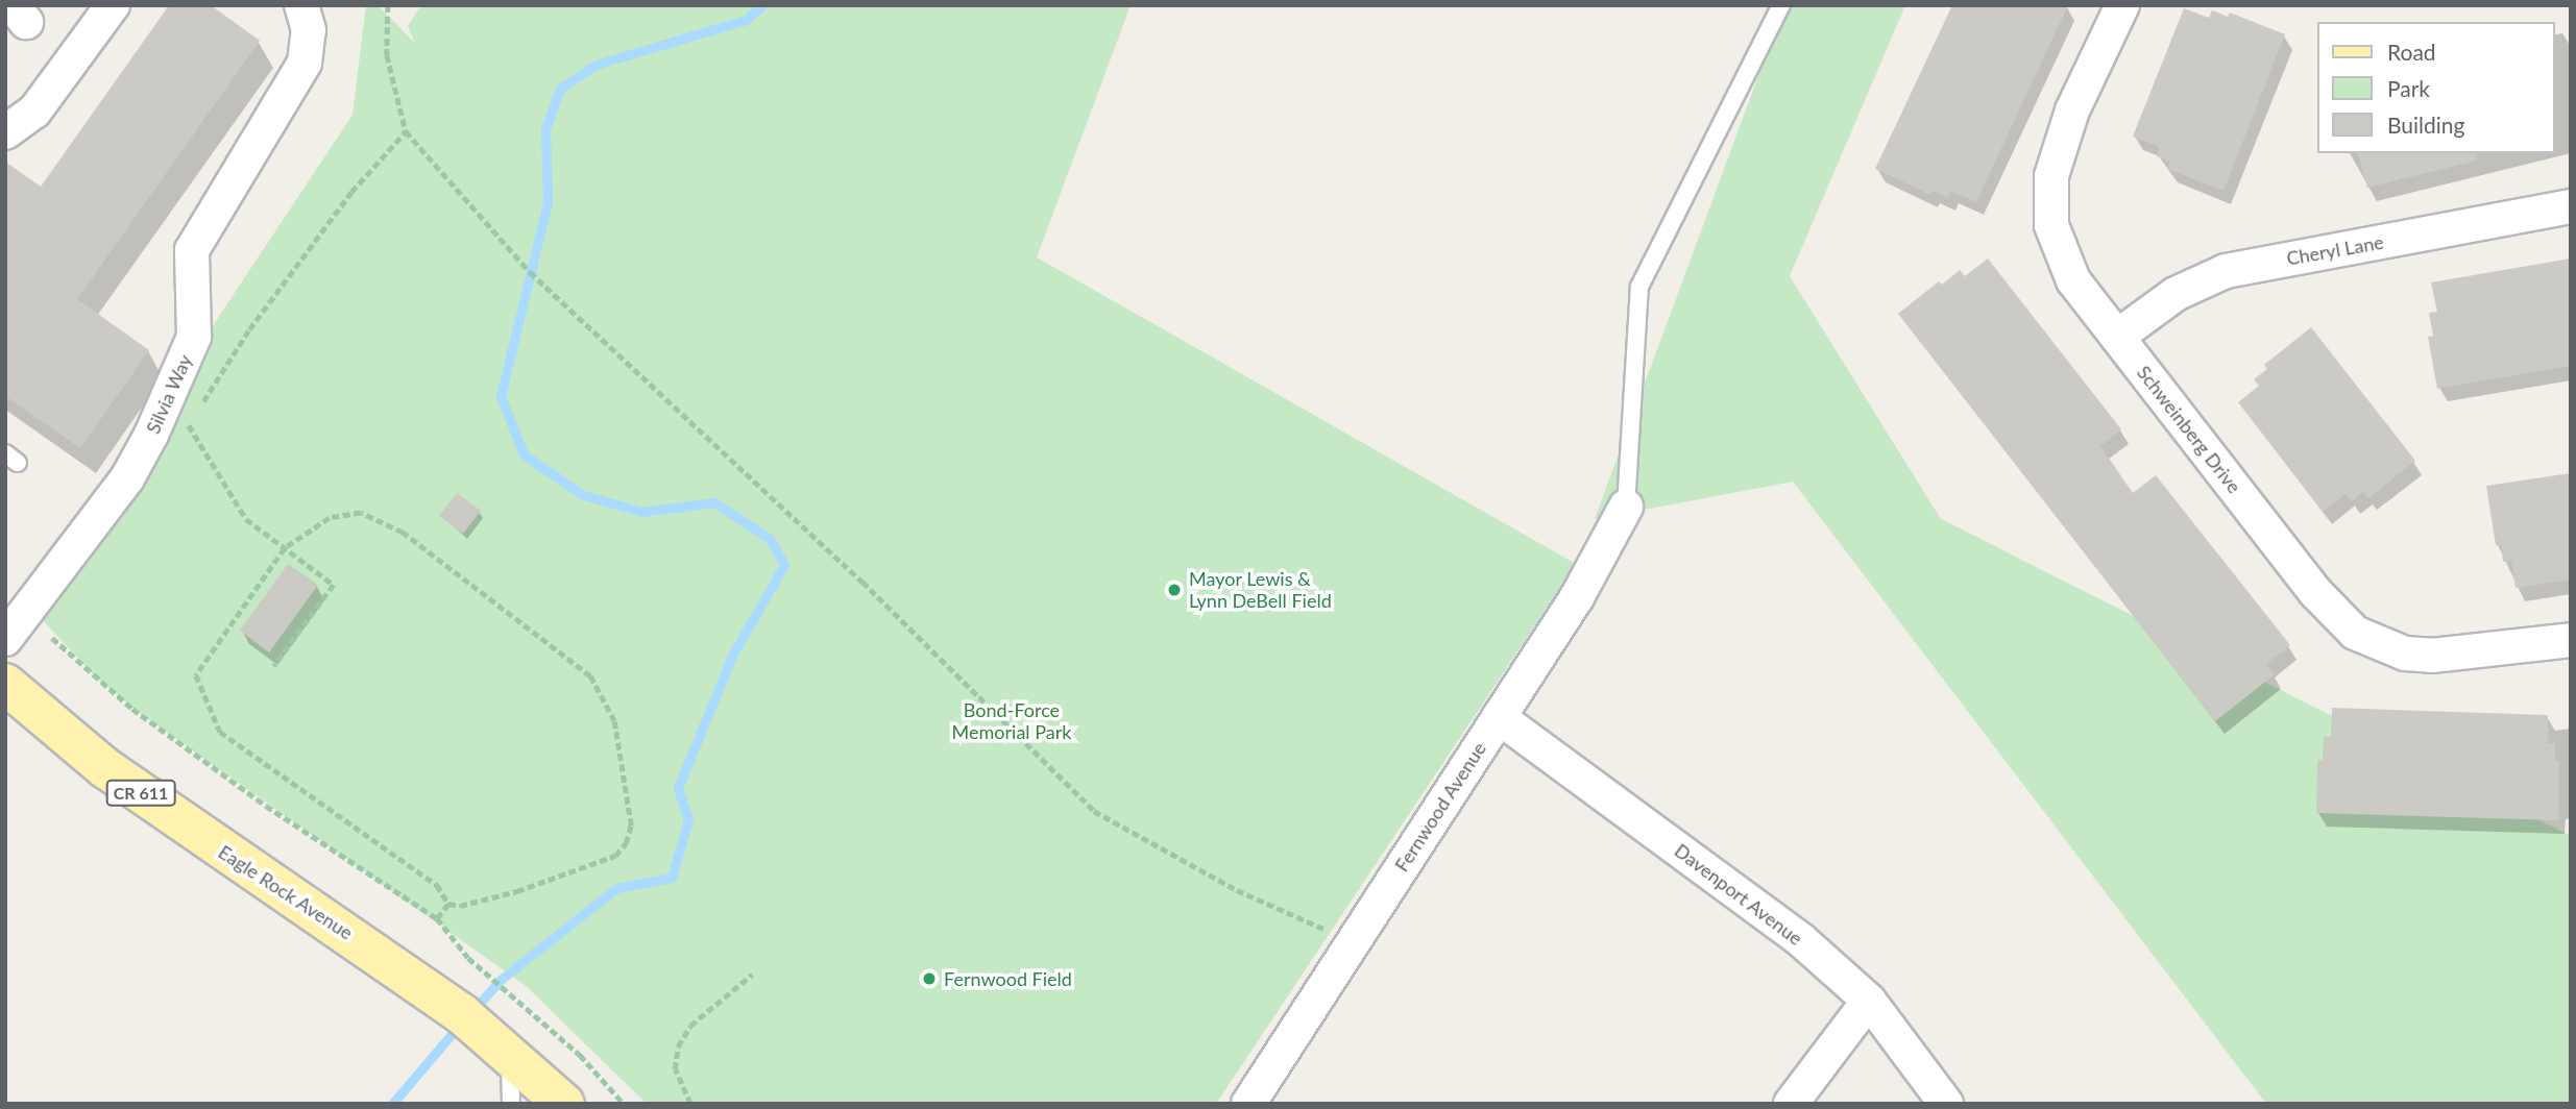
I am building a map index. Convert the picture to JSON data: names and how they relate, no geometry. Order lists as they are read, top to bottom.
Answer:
{
  "streets": {
    "main road": ["CR 611", "Eagle Rock Avenue"],
    "street": [
      "Cheryl Lane",
      "Silvia Way",
      "Schweinberg Drive",
      "Fernwood Avenue",
      "Davenport Avenue"
    ]
  },
  "crossings": [
    ["Cheryl Lane", "Schweinberg Drive"],
    ["Fernwood Avenue", "Davenport Avenue"]
  ],
  "parks": ["Bond-Force Memorial Park"],
  "places": ["Mayor Lewis & Lynn DeBell Field", "Fernwood Field"],
  "legend": ["Road", "Park", "Building"]
}
